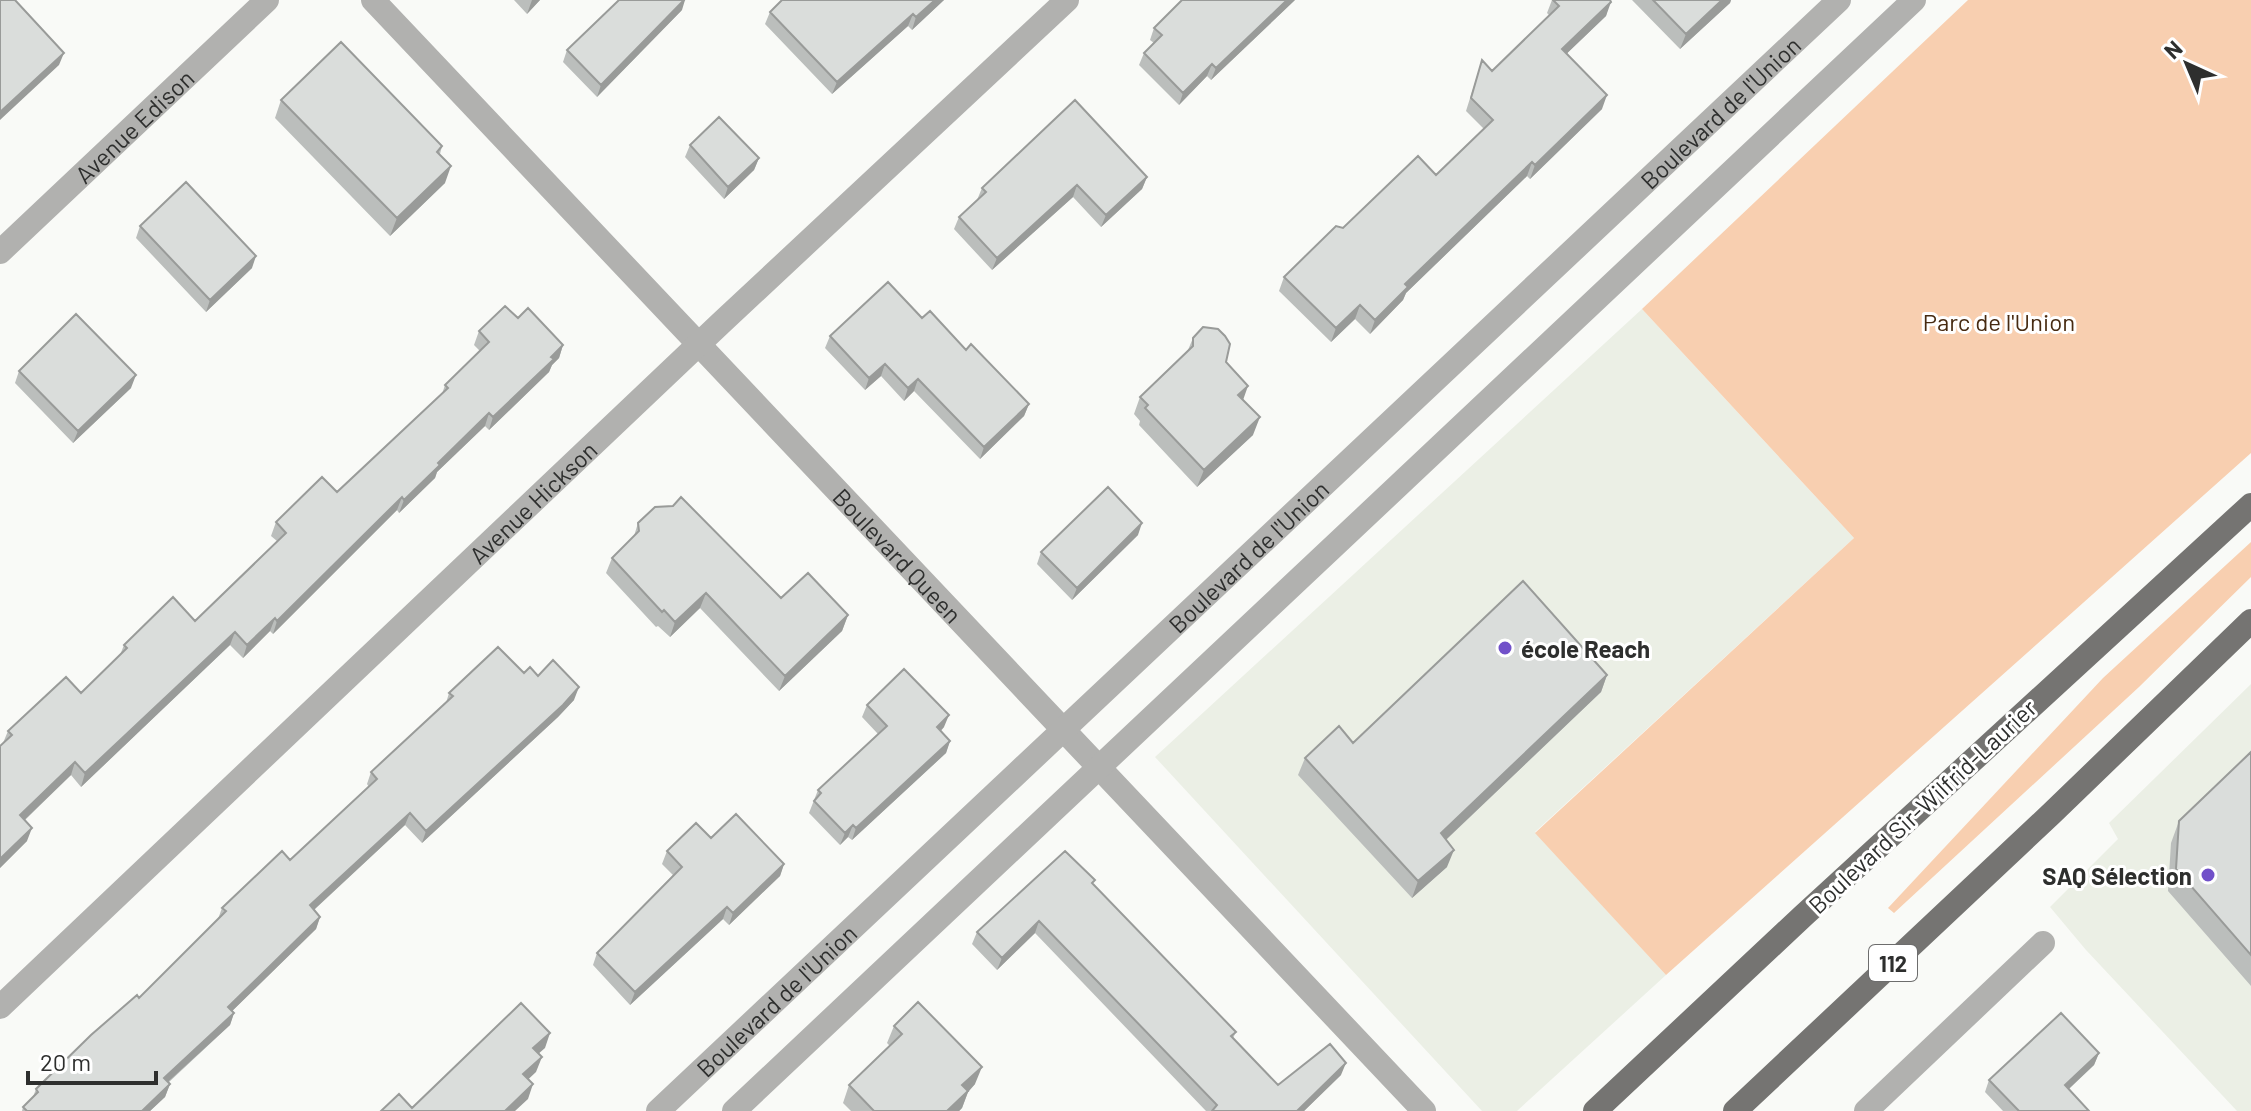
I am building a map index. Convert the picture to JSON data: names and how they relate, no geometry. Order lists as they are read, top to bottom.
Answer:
{
  "streets": {
    "main road": ["Boulevard Sir-Wilfrid-Laurier", "112"],
    "street": [
      "Boulevard de l'Union",
      "Avenue Edison",
      "Avenue Hickson",
      "Boulevard Queen"
    ]
  },
  "crossings": [
    ["Boulevard de l'Union", "Boulevard Queen"],
    ["Avenue Hickson", "Boulevard Queen"]
  ],
  "parks": ["Parc de l'Union"],
  "places": ["école Reach", "SAQ Sélection"],
  "scale_bar": "20 m",
  "north": "top left"
}
